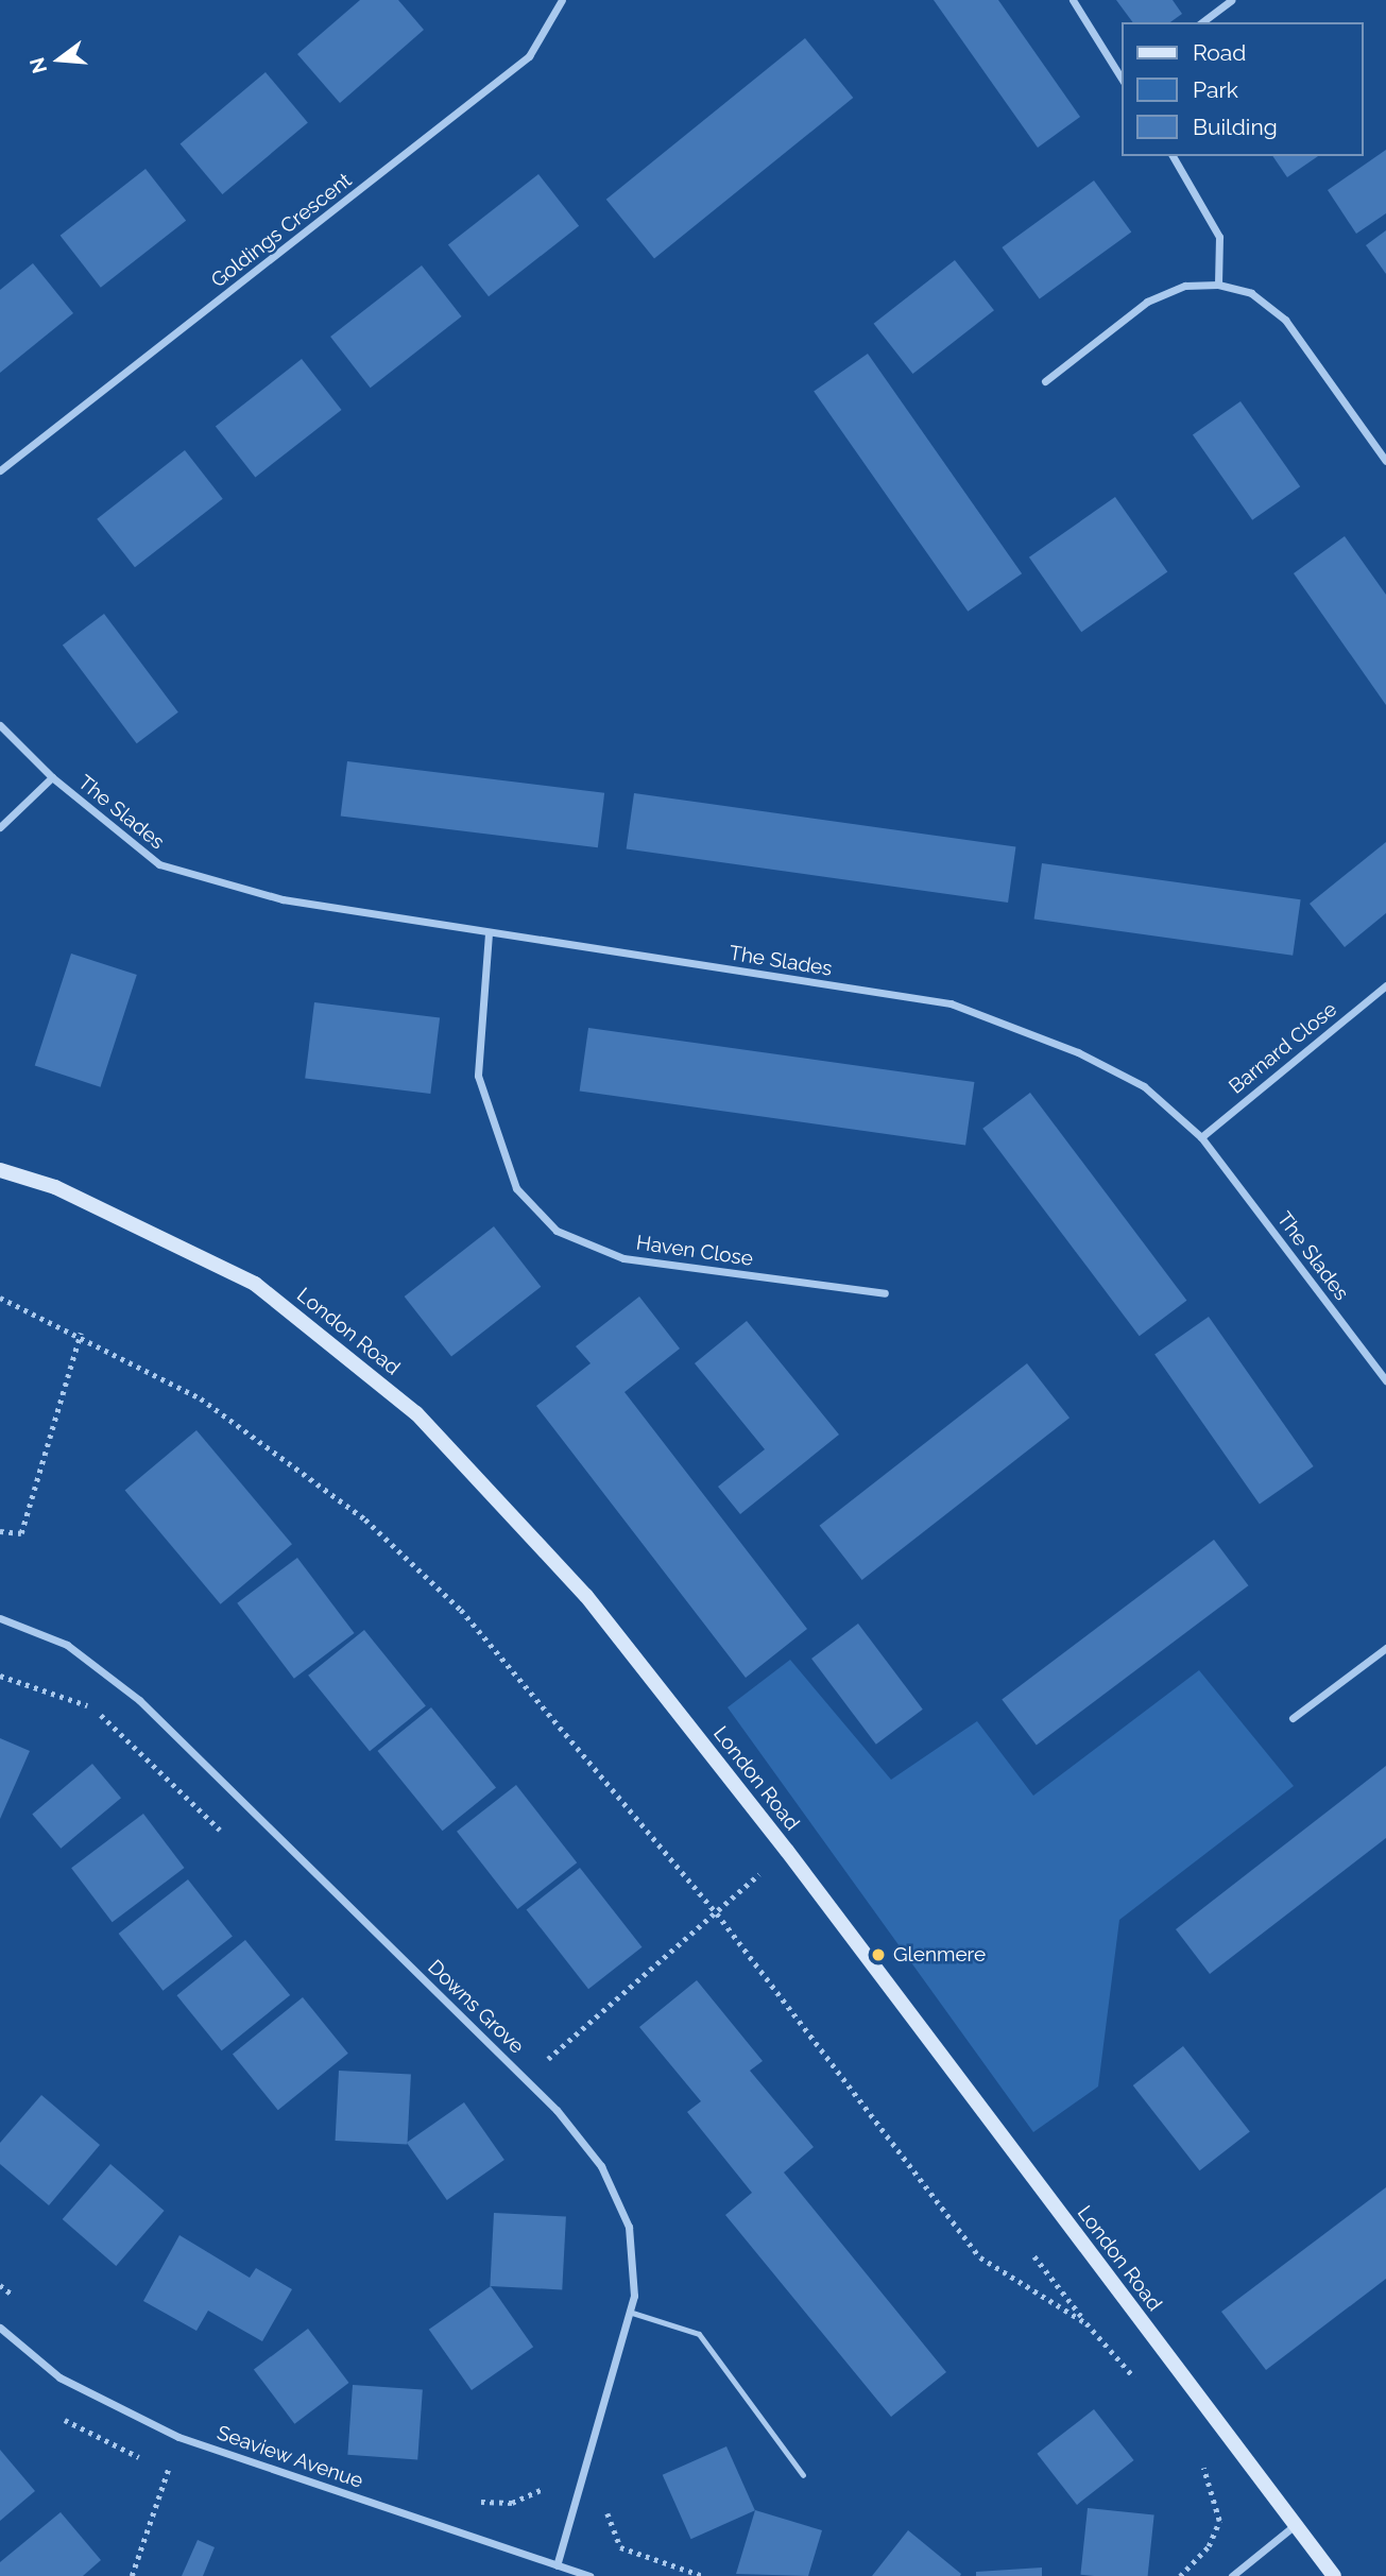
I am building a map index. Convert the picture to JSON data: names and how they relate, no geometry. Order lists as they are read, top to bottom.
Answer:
{
  "streets": {
    "main road": ["London Road"],
    "street": [
      "Goldings Crescent",
      "The Slades",
      "Barnard Close",
      "Haven Close",
      "Downs Grove",
      "Seaview Avenue"
    ]
  },
  "crossings": [
    ["The Slades", "Barnard Close"],
    ["The Slades", "Haven Close"],
    ["Downs Grove", "Seaview Avenue"]
  ],
  "places": ["Glenmere"],
  "legend": ["Road", "Park", "Building"],
  "north": "left"
}
